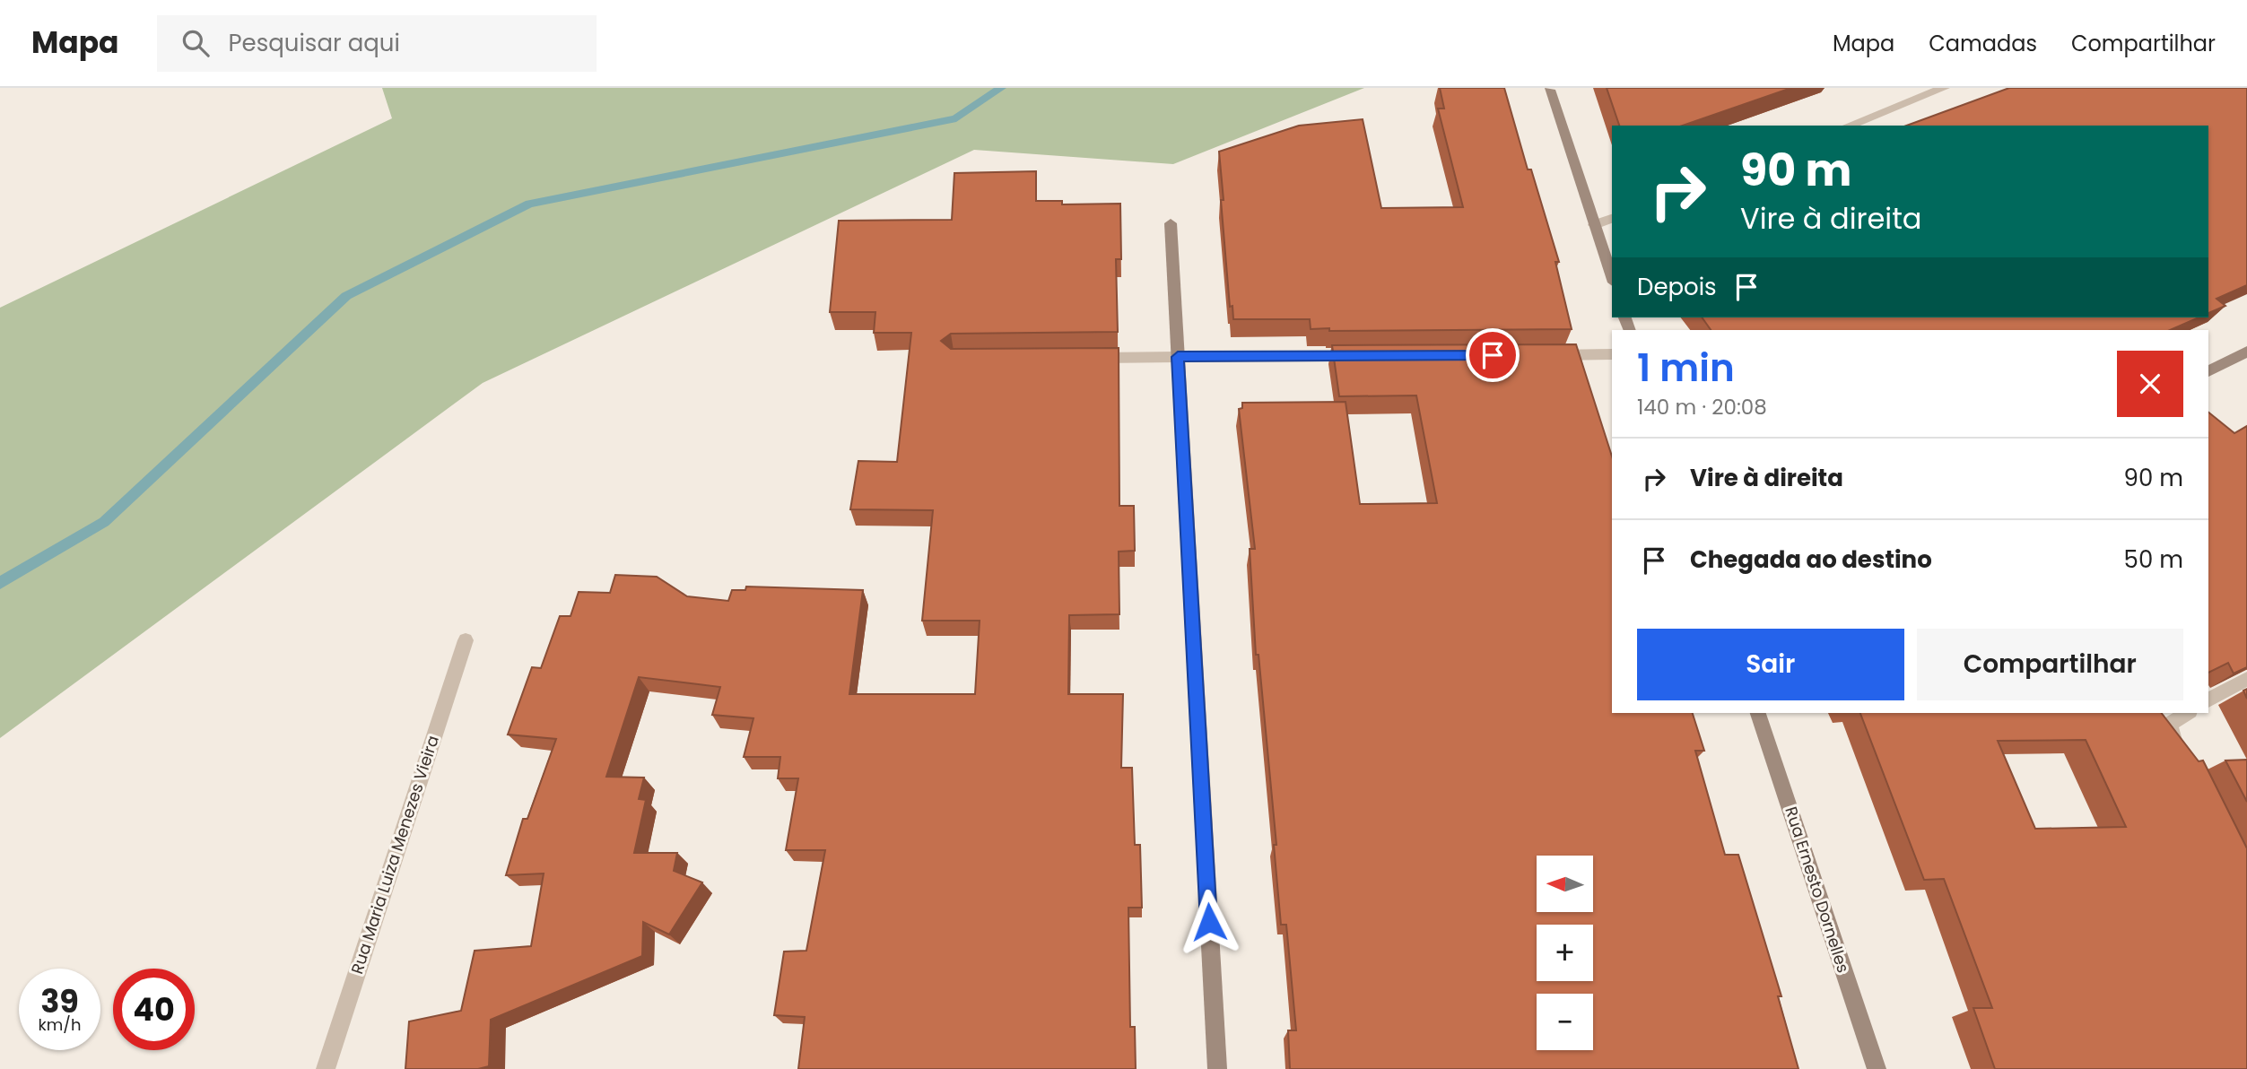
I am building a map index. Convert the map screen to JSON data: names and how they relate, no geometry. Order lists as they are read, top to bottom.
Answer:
{
  "streets": {
    "street": ["Rua Maria Luiza Menezes Vieira", "Rua Ernesto Dornelles"]
  },
  "north": "left",
  "page": {
    "header": "Mapa",
    "search": "Pesquisar aqui",
    "nav": ["Mapa", "Camadas", "Compartilhar"],
    "turn": ["90 m", "Vire à direita"],
    "then": "Depois",
    "heading": ["1 min", "140 m · 20:08"],
    "list": [
      {
        "name": "Vire à direita",
        "value": "90 m"
      },
      {
        "name": "Chegada ao destino",
        "value": "50 m"
      }
    ],
    "buttons": ["Sair", "Compartilhar"],
    "map_buttons": ["+", "−"],
    "speed": "39 km/h",
    "limit": "40"
  }
}
